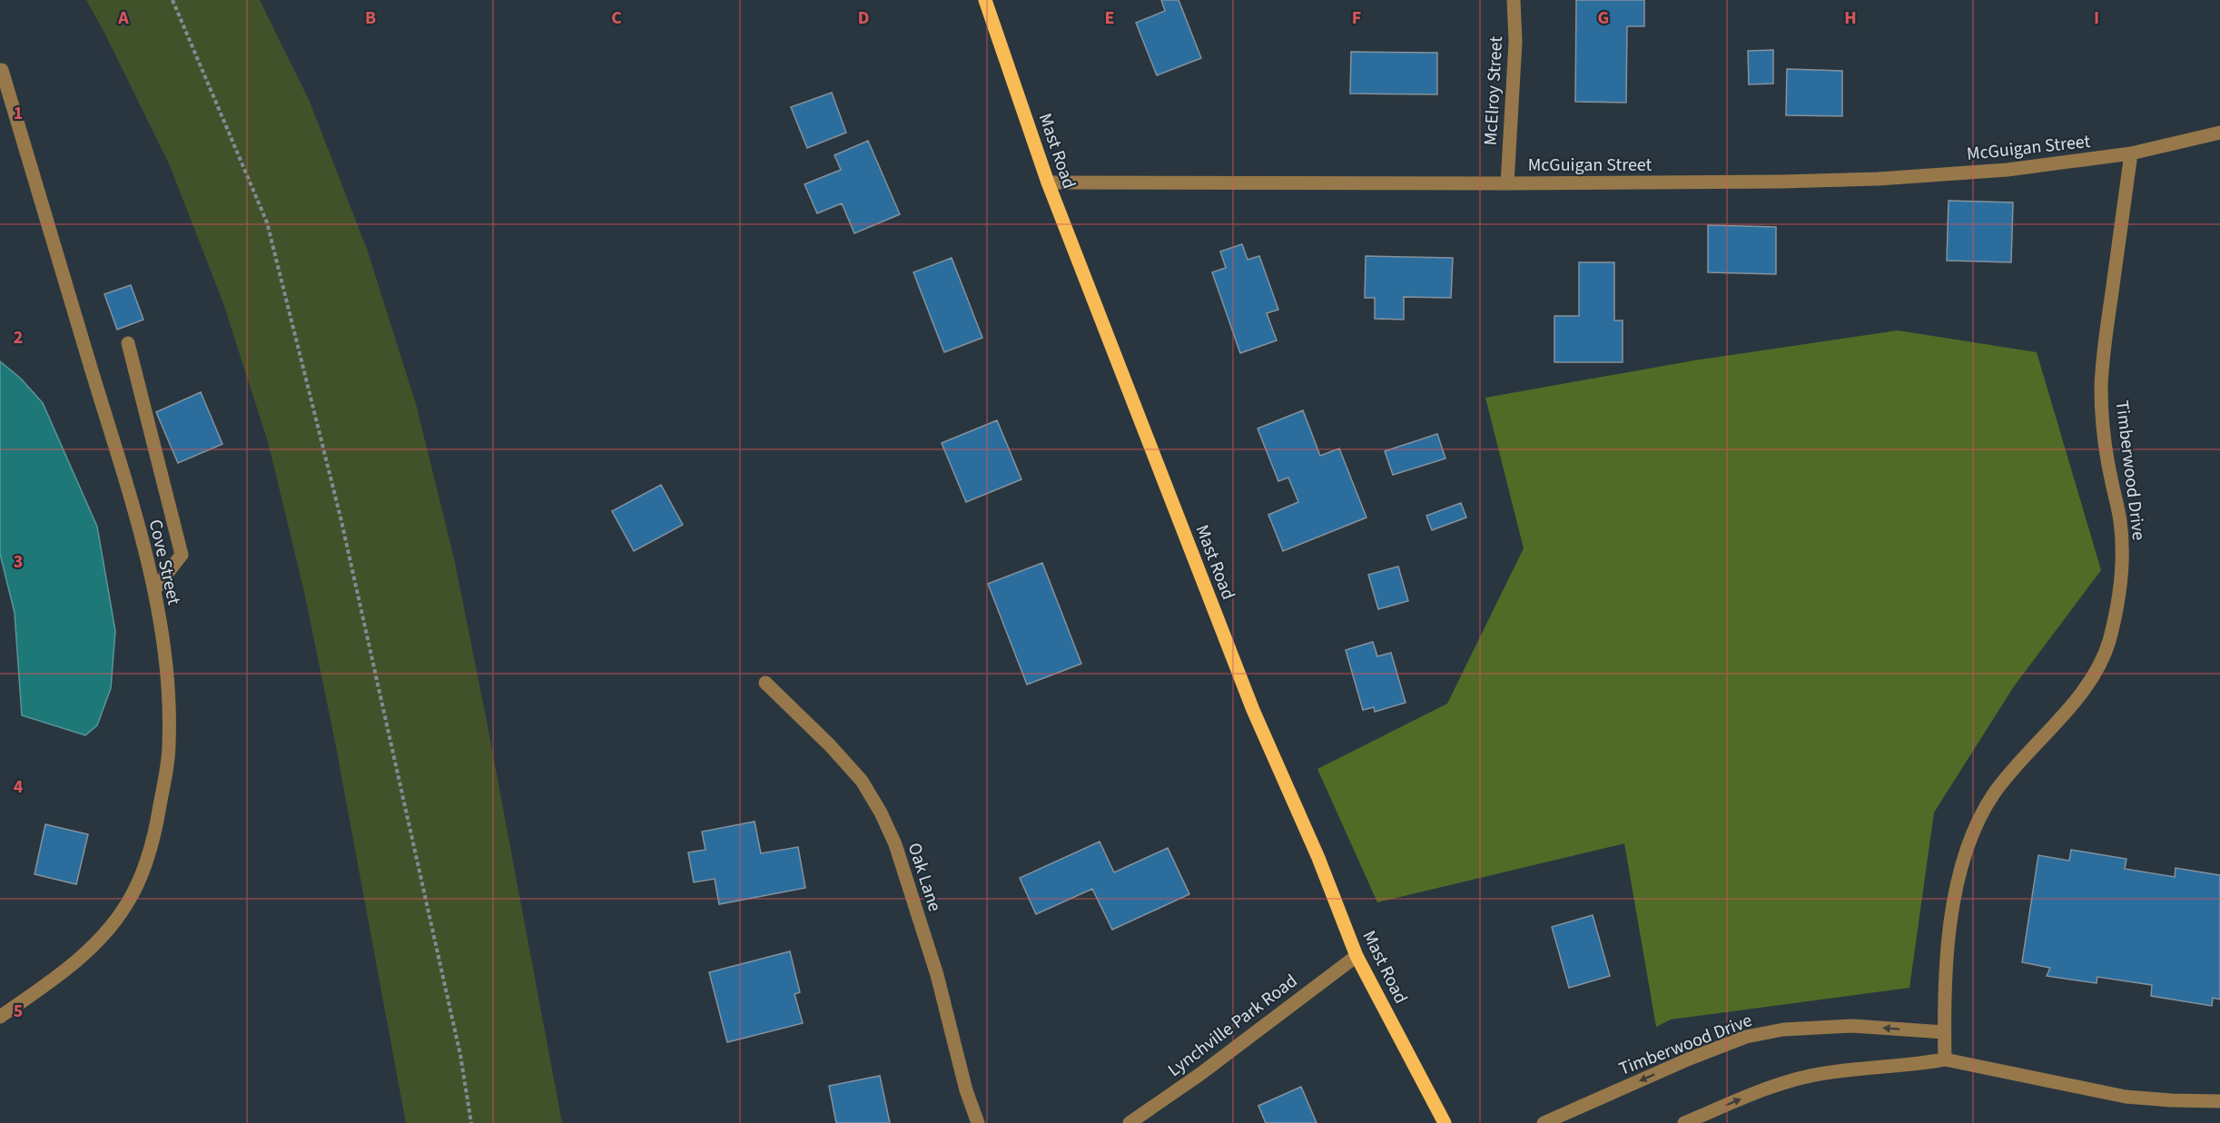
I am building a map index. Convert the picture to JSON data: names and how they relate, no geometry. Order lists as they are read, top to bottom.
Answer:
{
  "streets": {
    "main road": ["Mast Road"],
    "street": [
      "McElroy Street",
      "McGuigan Street",
      "Timberwood Drive",
      "Cove Street",
      "Oak Lane",
      "Lynchville Park Road"
    ]
  },
  "crossings": [
    ["McElroy Street", "McGuigan Street"],
    ["McGuigan Street", "Mast Road"],
    ["McGuigan Street", "Timberwood Drive"],
    ["Mast Road", "Lynchville Park Road"]
  ],
  "grid": {
    "columns": [
      "A",
      "B",
      "C",
      "D",
      "E",
      "F",
      "G",
      "H",
      "I"
    ],
    "rows": [
      "1",
      "2",
      "3",
      "4",
      "5"
    ]
  }
}
